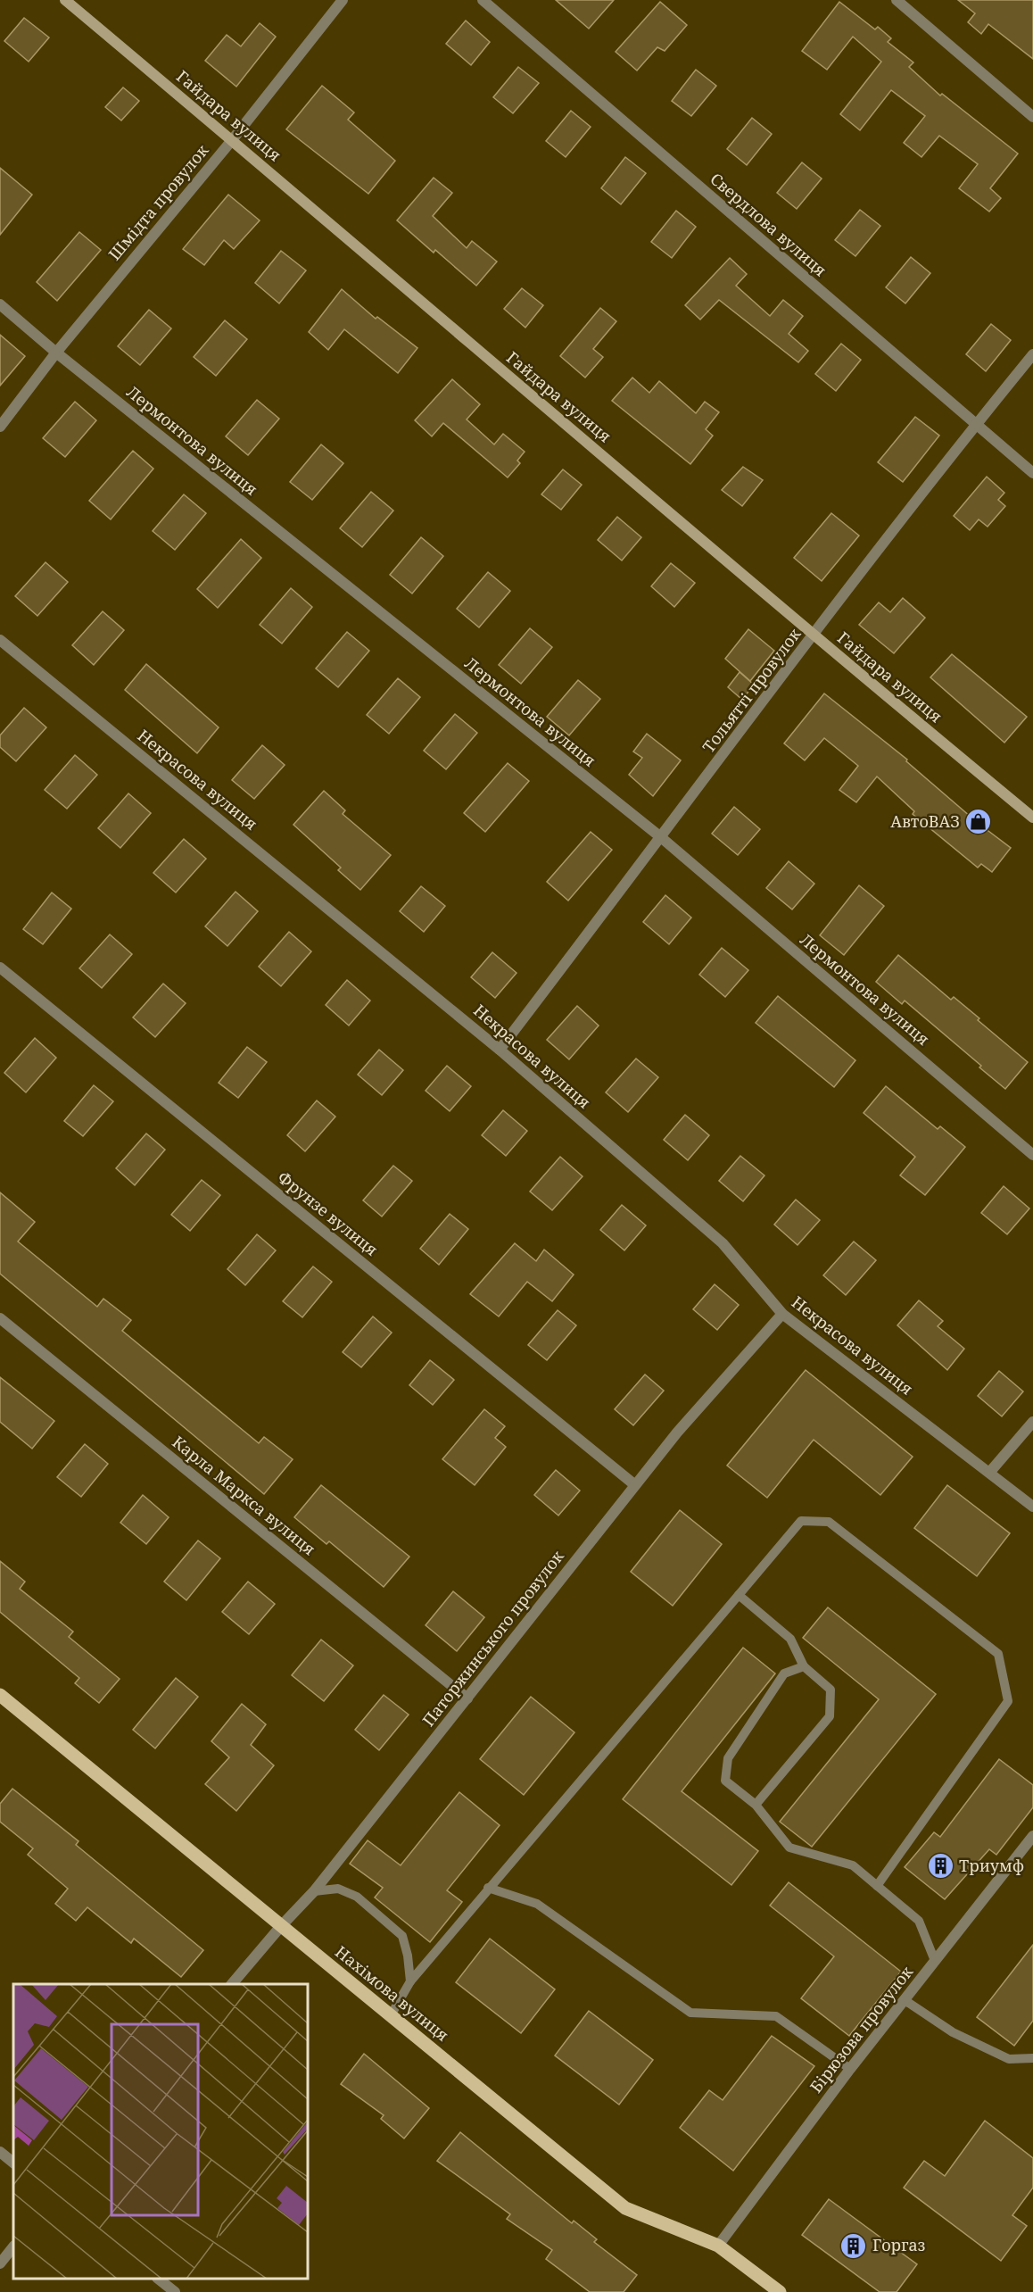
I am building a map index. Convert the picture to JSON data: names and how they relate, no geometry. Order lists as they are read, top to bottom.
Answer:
{
  "streets": {
    "main road": ["Нахімова вулиця"],
    "street": [
      "Гайдара вулиця",
      "Шмідта провулок",
      "Свердлова вулиця",
      "Лермонтова вулиця",
      "Тольятті провулок",
      "Некрасова вулиця",
      "Фрунзе вулиця",
      "Карла Маркса вулиця",
      "Паторжинського провулок",
      "Бірюзова провулок"
    ]
  },
  "crossings": [
    ["Гайдара вулиця", "Шмідта провулок"],
    ["Гайдара вулиця", "Тольятті провулок"],
    ["Шмідта провулок", "Лермонтова вулиця"],
    ["Свердлова вулиця", "Тольятті провулок"],
    ["Лермонтова вулиця", "Тольятті провулок"],
    ["Тольятті провулок", "Некрасова вулиця"],
    ["Некрасова вулиця", "Паторжинського провулок"],
    ["Фрунзе вулиця", "Паторжинського провулок"],
    ["Карла Маркса вулиця", "Паторжинського провулок"],
    ["Паторжинського провулок", "Нахімова вулиця"],
    ["Нахімова вулиця", "Бірюзова провулок"]
  ],
  "places": {
    "shop": ["АвтоВАЗ"],
    "building": ["Триумф", "Горгаз"]
  }
}
